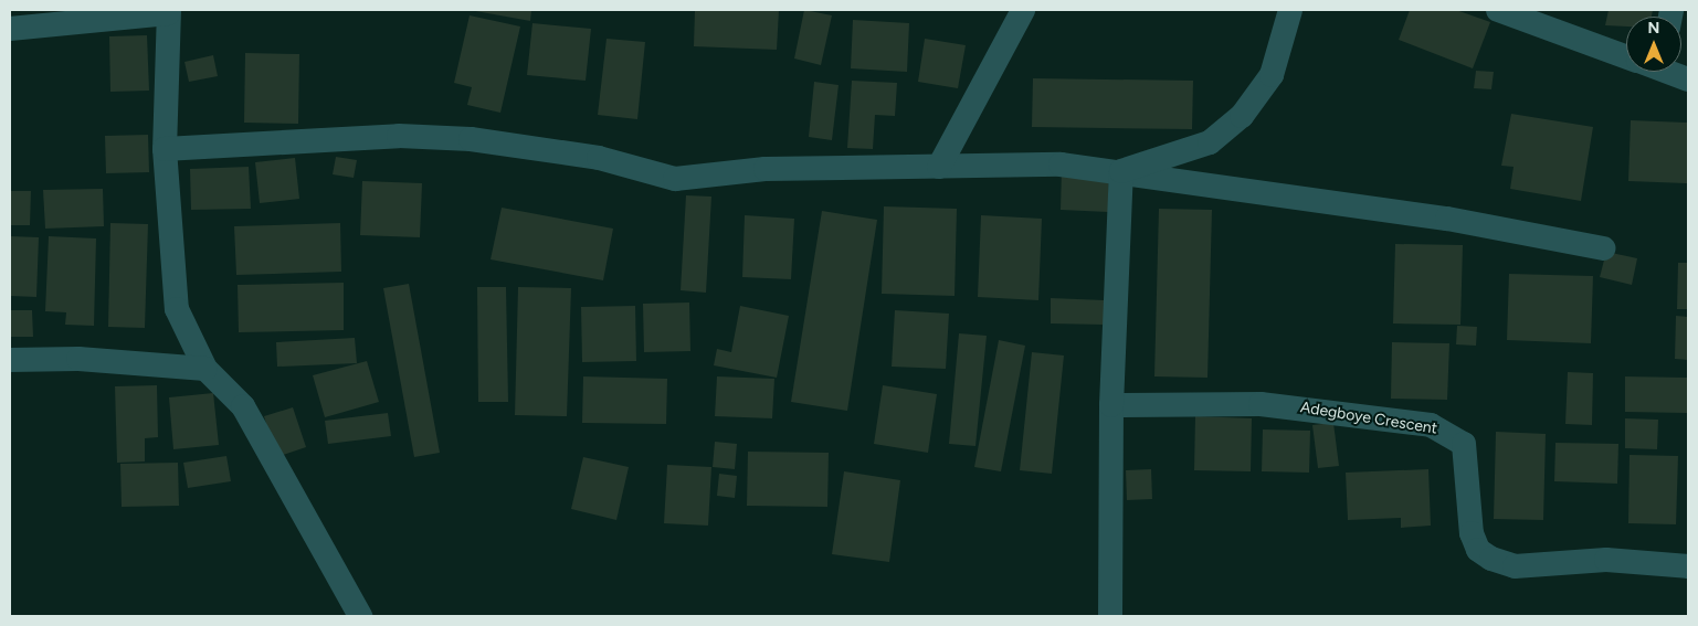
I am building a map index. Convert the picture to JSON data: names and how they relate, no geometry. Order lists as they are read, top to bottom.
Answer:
{
  "streets": {
    "street": ["Adegboye Crescent"]
  },
  "north": "top"
}
